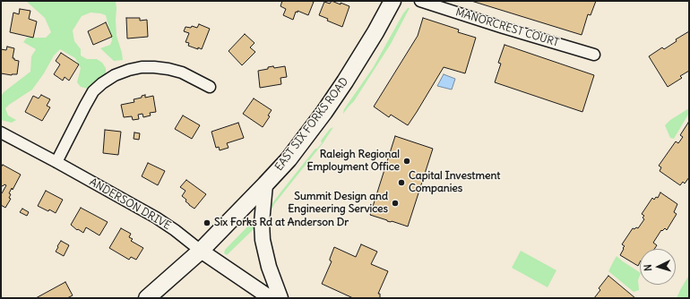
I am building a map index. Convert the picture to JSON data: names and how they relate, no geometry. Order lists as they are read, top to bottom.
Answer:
{
  "streets": {
    "main road": ["EAST SIX FORKS ROAD"],
    "street": ["MANORCREST COURT", "ANDERSON DRIVE"]
  },
  "crossings": [
    ["EAST SIX FORKS ROAD", "ANDERSON DRIVE"]
  ],
  "places": [
    "Raleigh Regional Employment Office",
    "Capital Investment Companies",
    "Summit Design and Engineering Services",
    "Six Forks Rd at Anderson Dr"
  ],
  "north": "left"
}
